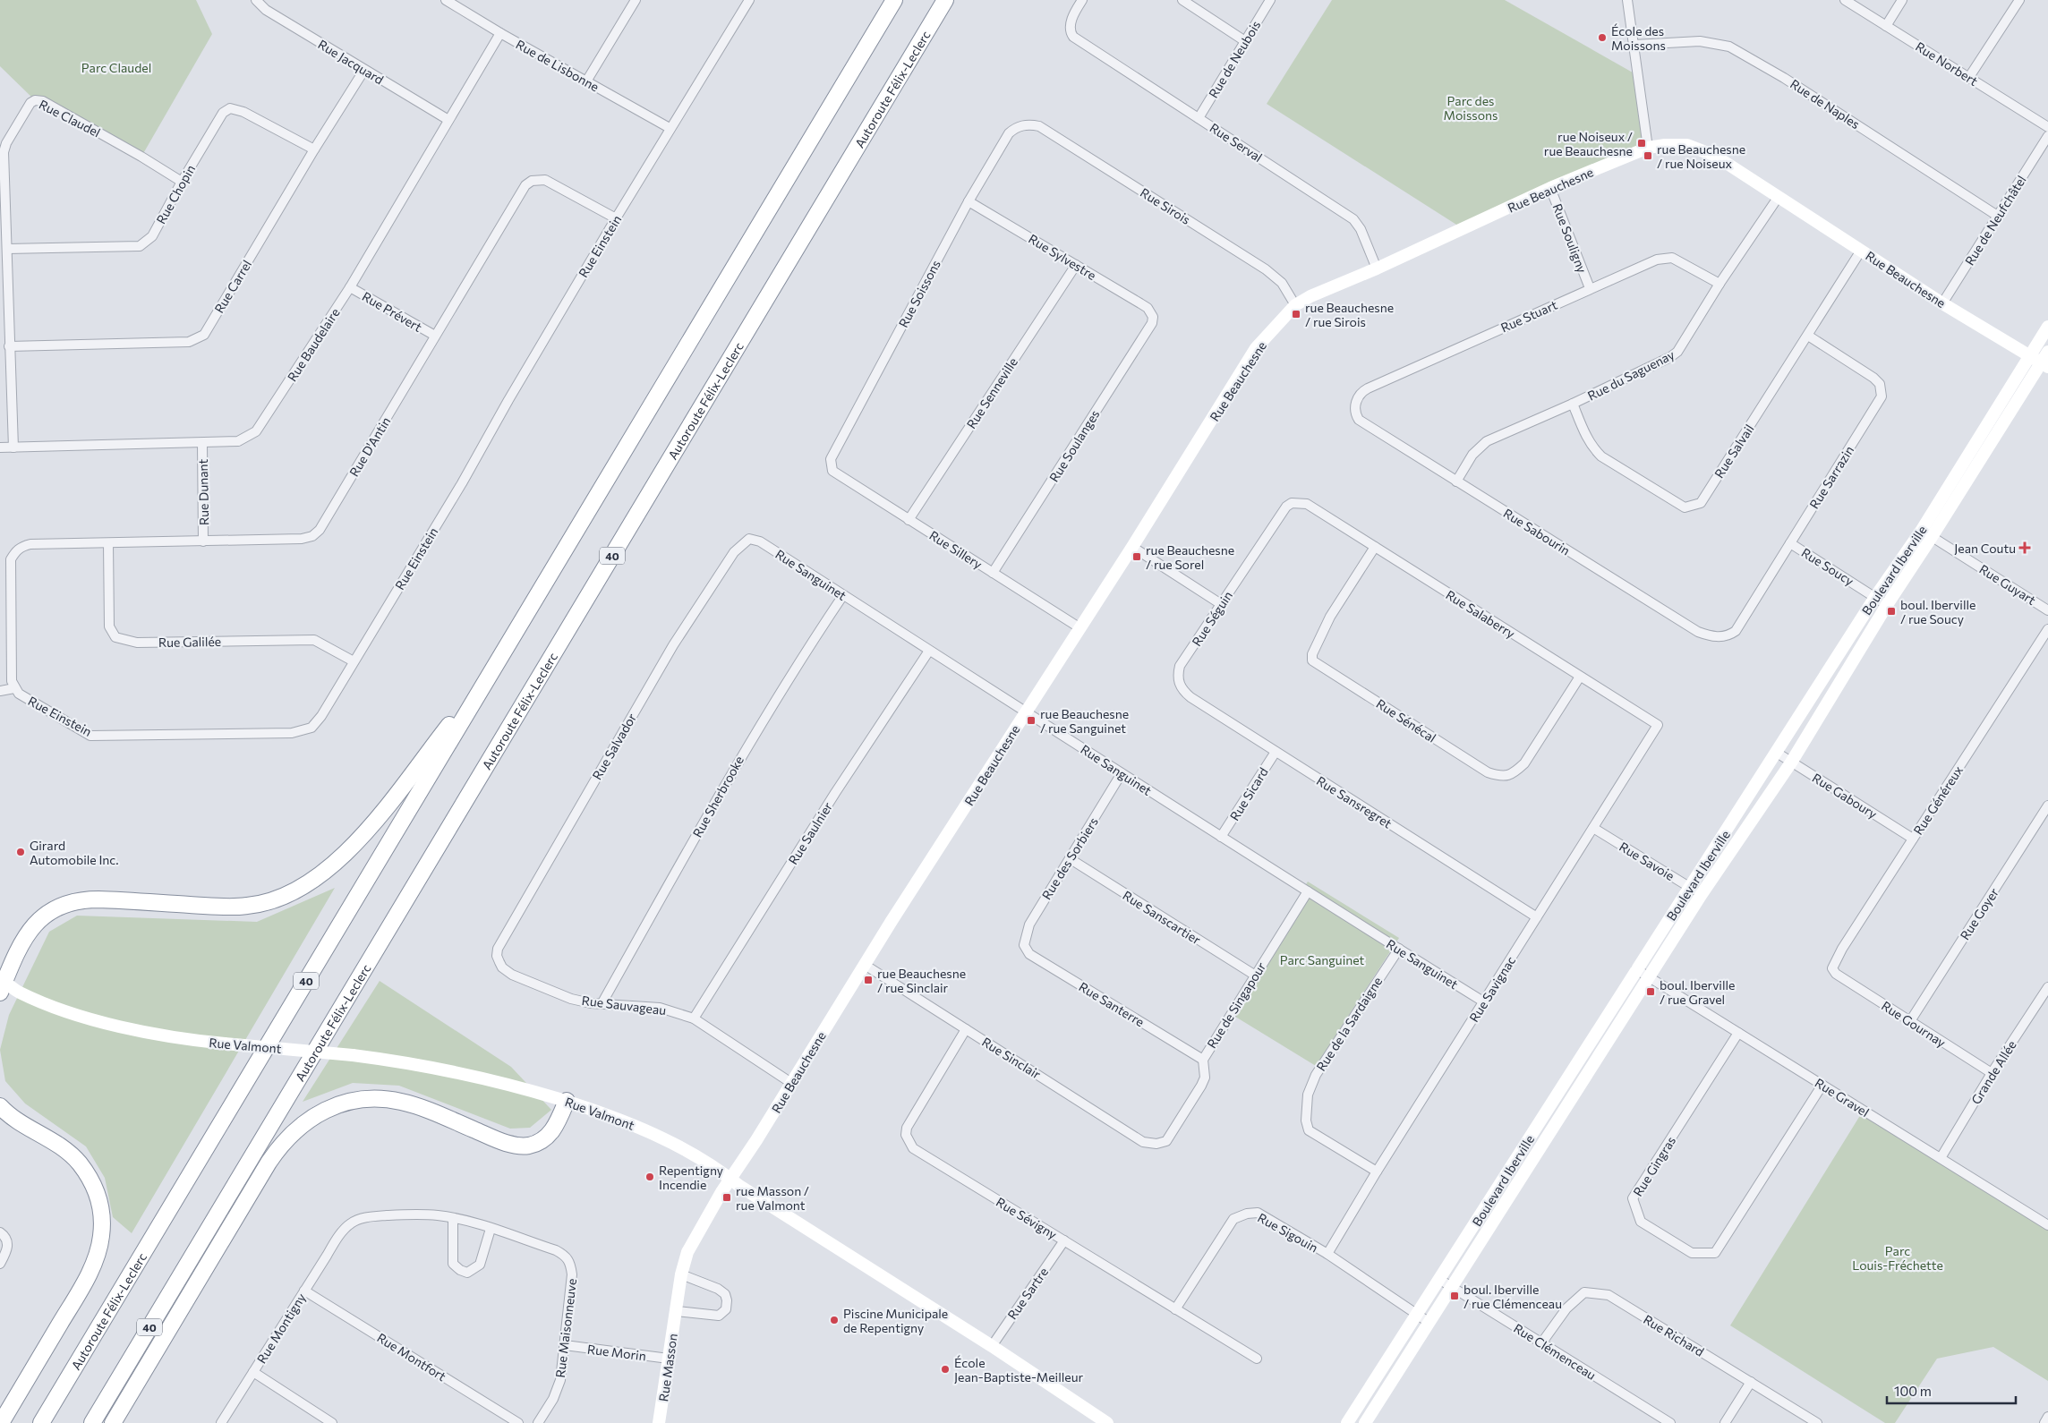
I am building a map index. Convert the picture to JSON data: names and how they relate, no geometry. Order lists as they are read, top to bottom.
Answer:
{
  "streets": {
    "highway": ["Autoroute Félix-Leclerc", "40"],
    "street": [
      "Rue de Neubois",
      "Rue Jacquard",
      "Rue Norbert",
      "Rue de Lisbonne",
      "Rue de Naples",
      "Rue Claudel",
      "Rue Serval",
      "Rue Beauchesne",
      "Rue Chopin",
      "Rue Sirois",
      "Rue de Neufchâtel",
      "Rue Souligny",
      "Rue Einstein",
      "Rue Sylvestre",
      "Rue Carrel",
      "Rue Soissons",
      "Rue Prévert",
      "Rue Stuart",
      "Rue Baudelaire",
      "Rue du Saguenay",
      "Rue Senneville",
      "Rue Soulanges",
      "Rue D'Antin",
      "Rue Salvail",
      "Rue Sarrazin",
      "Rue Dunant",
      "Rue Sabourin",
      "Rue Sillery",
      "Rue Soucy",
      "Boulevard Iberville",
      "Rue Sanguinet",
      "Rue Guyart",
      "Rue Salaberry",
      "Rue Séguin",
      "Rue Galilée",
      "Rue Sénécal",
      "Rue Salvador",
      "Rue Sicard",
      "Rue Gaboury",
      "Rue Sherbrooke",
      "Rue Généreux",
      "Rue Sansregret",
      "Rue Saulnier",
      "Rue des Sorbiers",
      "Rue Savoie",
      "Rue Goyer",
      "Rue Sanscartier",
      "Rue Savignac",
      "Rue Santerre",
      "Rue Sauvageau",
      "Rue de Singapour",
      "Rue de la Sardaigne",
      "Rue Gournay",
      "Rue Valmont",
      "Rue Sinclair",
      "Grande Allée",
      "Rue Gravel",
      "Rue Gingras",
      "Rue Sévigny",
      "Rue Sigouin",
      "Rue Sartre",
      "Rue Montigny",
      "Rue Maisonneuve",
      "Rue Richard",
      "Rue Clémenceau",
      "Rue Morin",
      "Rue Montfort",
      "Rue Masson"
    ]
  },
  "crossings": [
    ["Rue de Neubois", "Rue Serval"],
    ["Rue Jacquard", "Rue Carrel"],
    ["Rue Jacquard", "Rue Baudelaire"],
    ["Rue de Lisbonne", "Rue Einstein"],
    ["Rue de Lisbonne", "Rue Baudelaire"],
    ["Rue de Naples", "Rue de Neufchâtel"],
    ["Rue Claudel", "Rue Chopin"],
    ["Rue Claudel", "Rue Carrel"],
    ["Rue Claudel", "Rue Baudelaire"],
    ["Rue Serval", "Rue Beauchesne"],
    ["Rue Beauchesne", "Rue Sirois"],
    ["Rue Beauchesne", "Rue de Neufchâtel"],
    ["Rue Beauchesne", "Rue Souligny"],
    ["Rue Beauchesne", "Rue du Saguenay"],
    ["Rue Beauchesne", "Rue Salvail"],
    ["Rue Beauchesne", "Rue Sillery"],
    ["Rue Beauchesne", "Boulevard Iberville"],
    ["Rue Beauchesne", "Rue Sanguinet"],
    ["Rue Beauchesne", "Rue Sauvageau"],
    ["Rue Beauchesne", "Rue Valmont"],
    ["Rue Beauchesne", "Rue Sinclair"],
    ["Rue Beauchesne", "Rue Masson"],
    ["Rue Chopin", "Rue Carrel"],
    ["Rue Sirois", "Rue Soissons"],
    ["Rue Souligny", "Rue Stuart"],
    ["Rue Einstein", "Rue D'Antin"],
    ["Rue Einstein", "Rue Galilée"],
    ["Rue Sylvestre", "Rue Soissons"],
    ["Rue Sylvestre", "Rue Senneville"],
    ["Rue Sylvestre", "Rue Soulanges"],
    ["Rue Soissons", "Rue Sillery"],
    ["Rue Prévert", "Rue Baudelaire"],
    ["Rue Prévert", "Rue D'Antin"],
    ["Rue Stuart", "Rue du Saguenay"],
    ["Rue Stuart", "Rue Sabourin"],
    ["Rue Baudelaire", "Rue Dunant"],
    ["Rue du Saguenay", "Rue Salvail"],
    ["Rue du Saguenay", "Rue Sabourin"],
    ["Rue Senneville", "Rue Sillery"],
    ["Rue Soulanges", "Rue Sillery"],
    ["Rue D'Antin", "Rue Dunant"],
    ["Rue D'Antin", "Rue Galilée"],
    ["Rue Salvail", "Rue Sarrazin"],
    ["Rue Sarrazin", "Rue Sabourin"],
    ["Rue Sarrazin", "Rue Soucy"],
    ["Rue Soucy", "Boulevard Iberville"],
    ["Boulevard Iberville", "Rue Guyart"],
    ["Boulevard Iberville", "Rue Gaboury"],
    ["Boulevard Iberville", "Rue Savoie"],
    ["Boulevard Iberville", "Rue Gravel"],
    ["Boulevard Iberville", "Rue Sigouin"],
    ["Boulevard Iberville", "Rue Clémenceau"],
    ["Rue Sanguinet", "Rue Salvador"],
    ["Rue Sanguinet", "Rue Sicard"],
    ["Rue Sanguinet", "Rue Sherbrooke"],
    ["Rue Sanguinet", "Rue Saulnier"],
    ["Rue Sanguinet", "Rue des Sorbiers"],
    ["Rue Sanguinet", "Rue Savignac"],
    ["Rue Sanguinet", "Rue de Singapour"],
    ["Rue Sanguinet", "Rue de la Sardaigne"],
    ["Rue Salaberry", "Rue Séguin"],
    ["Rue Salaberry", "Rue Sénécal"],
    ["Rue Salaberry", "Rue Savignac"],
    ["Rue Séguin", "Rue Sansregret"],
    ["Rue Salvador", "Rue Sauvageau"],
    ["Rue Sicard", "Rue Sansregret"],
    ["Rue Gaboury", "Rue Généreux"],
    ["Rue Sherbrooke", "Rue Sauvageau"],
    ["Rue Généreux", "Rue Gournay"],
    ["Rue Sansregret", "Rue Savignac"],
    ["Rue Saulnier", "Rue Sauvageau"],
    ["Rue des Sorbiers", "Rue Sanscartier"],
    ["Rue des Sorbiers", "Rue Santerre"],
    ["Rue Savoie", "Rue Savignac"],
    ["Rue Goyer", "Rue Gournay"],
    ["Rue Sanscartier", "Rue de Singapour"],
    ["Rue Savignac", "Rue de la Sardaigne"],
    ["Rue Savignac", "Rue Sigouin"],
    ["Rue Santerre", "Rue de Singapour"],
    ["Rue de Singapour", "Rue Sinclair"],
    ["Rue Gournay", "Grande Allée"],
    ["Rue Valmont", "Rue Sartre"],
    ["Rue Valmont", "Rue Masson"],
    ["Rue Sinclair", "Rue Sévigny"],
    ["Grande Allée", "Rue Gravel"],
    ["Rue Gravel", "Rue Gingras"],
    ["Rue Sévigny", "Rue Sigouin"],
    ["Rue Sévigny", "Rue Sartre"],
    ["Rue Montigny", "Rue Maisonneuve"],
    ["Rue Montigny", "Rue Montfort"],
    ["Rue Maisonneuve", "Rue Morin"],
    ["Rue Richard", "Rue Clémenceau"],
    ["Rue Morin", "Rue Masson"]
  ],
  "parks": [
    "Parc Claudel",
    "Parc des Moissons",
    "Parc Sanguinet",
    "Parc Louis-Fréchette"
  ],
  "places": {
    "other": [
      "École des Moissons",
      "Girard Automobile Inc.",
      "Repentigny Incendie",
      "Piscine Municipale de Repentigny",
      "École Jean-Baptiste-Meilleur"
    ],
    "transit": [
      "rue Noiseux / rue Beauchesne",
      "rue Beauchesne / rue Noiseux",
      "rue Beauchesne / rue Sirois",
      "rue Beauchesne / rue Sorel",
      "boul. Iberville / rue Soucy",
      "rue Beauchesne / rue Sanguinet",
      "rue Beauchesne / rue Sinclair",
      "boul. Iberville / rue Gravel",
      "rue Masson / rue Valmont",
      "boul. Iberville / rue Clémenceau"
    ],
    "health": ["Jean Coutu"]
  },
  "scale_bar": "100 m"
}
